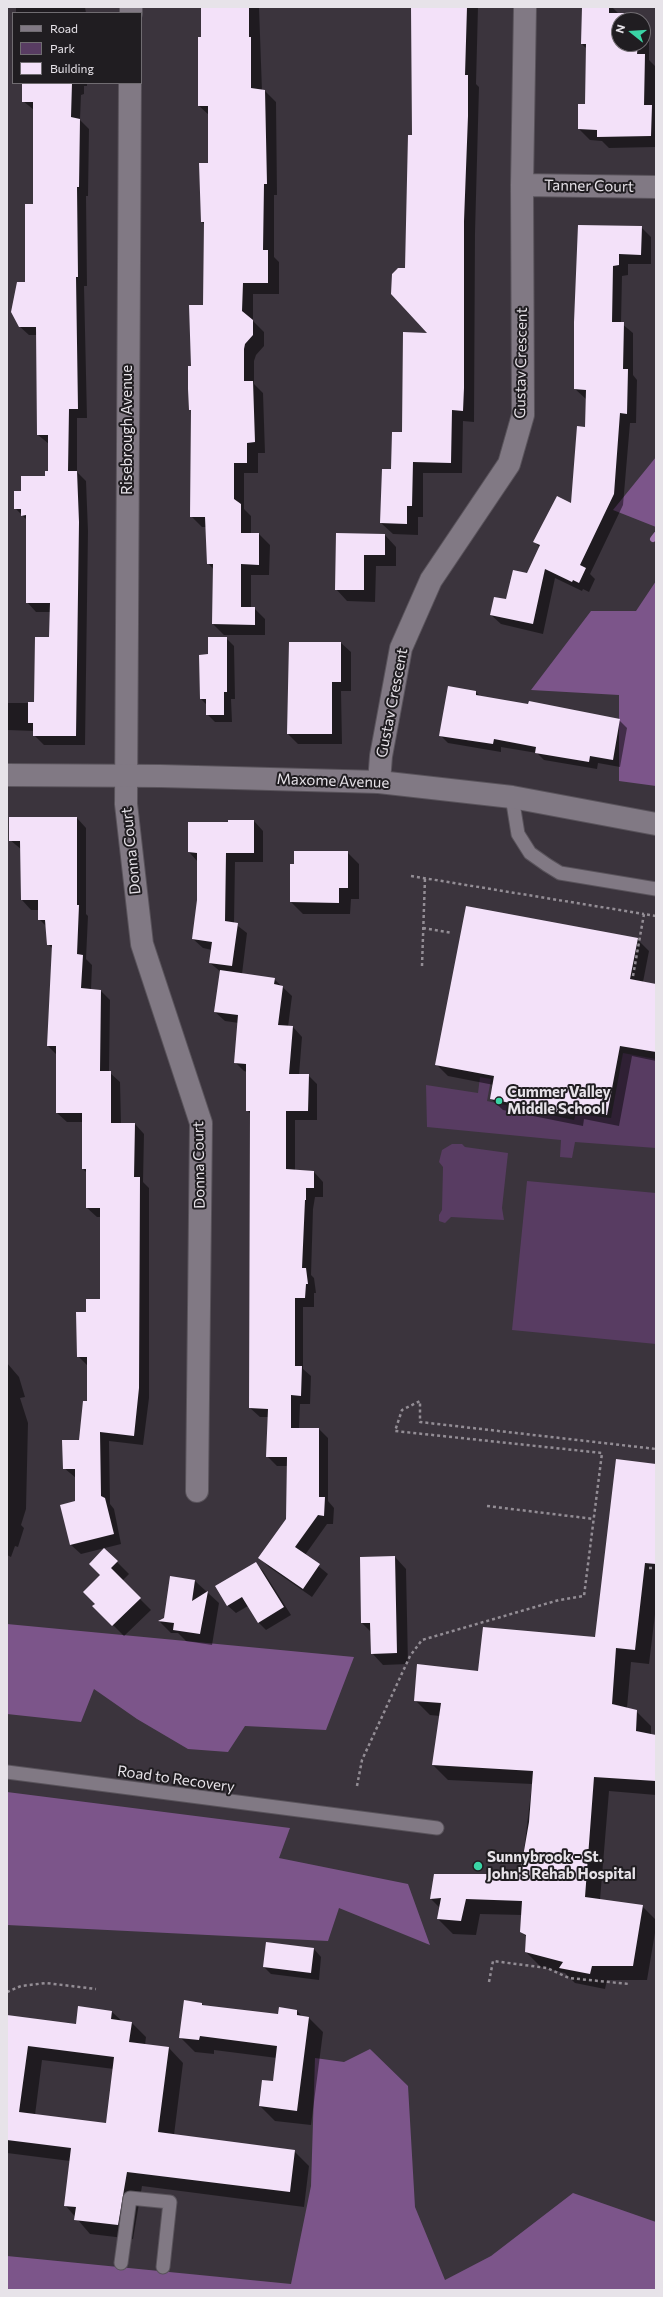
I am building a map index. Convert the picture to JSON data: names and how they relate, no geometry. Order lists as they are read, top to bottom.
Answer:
{
  "streets": {
    "street": [
      "Tanner Court",
      "Gustav Crescent",
      "Risebrough Avenue",
      "Maxome Avenue",
      "Donna Court"
    ],
    "lane": ["Road to Recovery"]
  },
  "crossings": [
    ["Tanner Court", "Gustav Crescent"],
    ["Gustav Crescent", "Maxome Avenue"],
    ["Risebrough Avenue", "Maxome Avenue"],
    ["Risebrough Avenue", "Donna Court"],
    ["Maxome Avenue", "Donna Court"]
  ],
  "places": ["Cummer Valley Middle School", "Sunnybrook - St. John's Rehab Hospital"],
  "legend": ["Road", "Park", "Building"],
  "north": "left"
}
